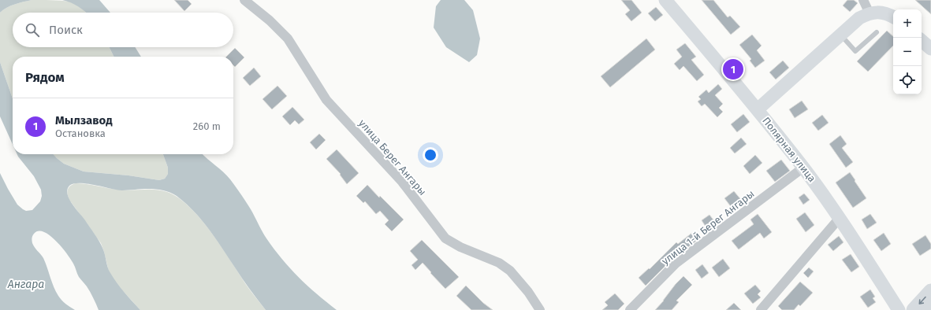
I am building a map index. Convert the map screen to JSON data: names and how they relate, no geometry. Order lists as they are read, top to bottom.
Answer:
{
  "streets": {
    "main road": ["Полярная улица"],
    "street": ["улица Берег Ангары", "улица 1-й Берег Ангары"]
  },
  "crossings": [
    ["Полярная улица", "улица 1-й Берег Ангары"]
  ],
  "water": ["Ангара"],
  "page": {
    "map_buttons": ["+", "−"],
    "search": "Поиск",
    "heading": "Рядом",
    "pins": "1",
    "list": [
      {
        "mark": "1",
        "name": "Мылзавод",
        "note": "Остановка",
        "value": "260 m"
      }
    ]
  }
}
